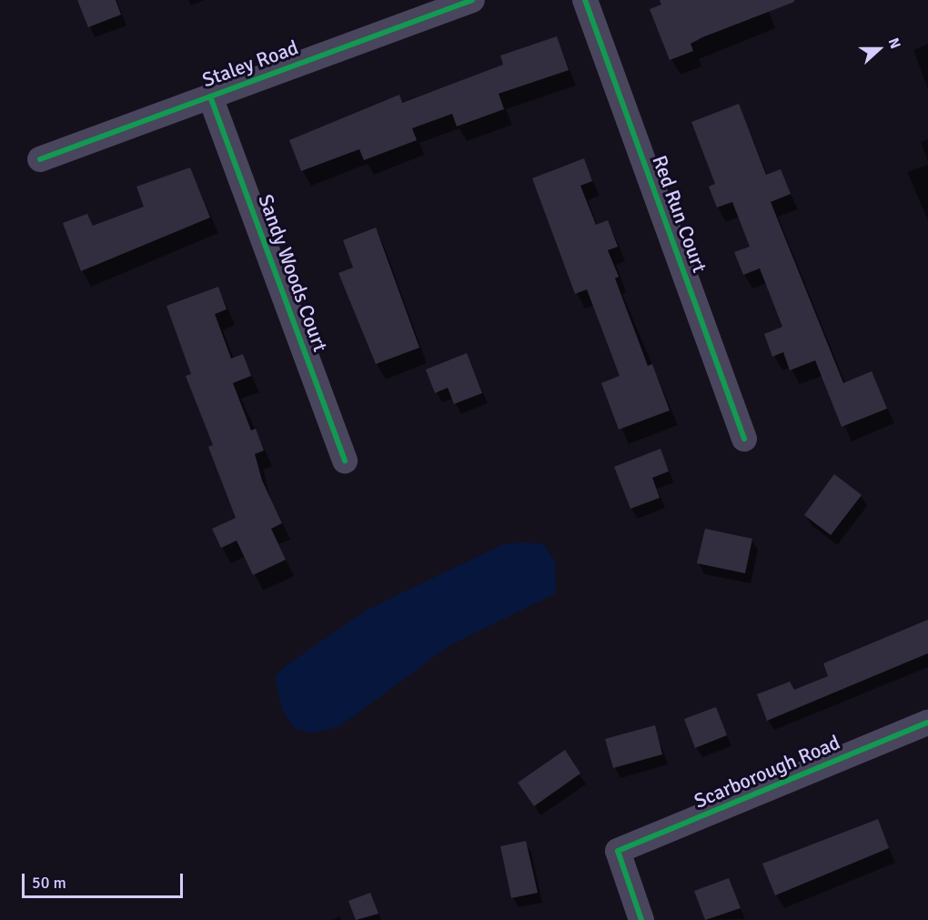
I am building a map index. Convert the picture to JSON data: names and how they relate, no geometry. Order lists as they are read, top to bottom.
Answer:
{
  "streets": {
    "street": [
      "Staley Road",
      "Red Run Court",
      "Sandy Woods Court",
      "Scarborough Road"
    ]
  },
  "crossings": [
    ["Staley Road", "Sandy Woods Court"]
  ],
  "scale_bar": "50 m",
  "north": "right"
}
